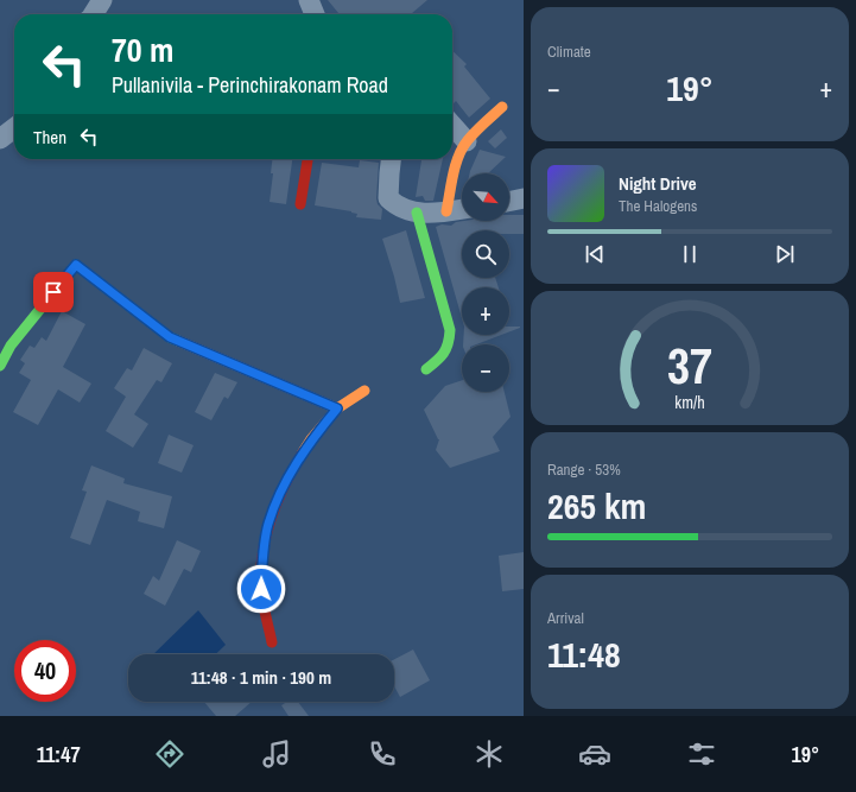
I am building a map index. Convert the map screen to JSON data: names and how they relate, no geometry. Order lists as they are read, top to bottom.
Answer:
{
  "north": "bottom right",
  "page": {
    "tile": [
      "Climate",
      ["Range · 53%", "265 km"],
      ["Arrival", "11:48"]
    ],
    "turn": ["70 m", "Pullanivila - Perinchirakonam Road"],
    "heat": ["−", "19°", "+"],
    "then": "Then",
    "song": ["Night Drive", "The Halogens"],
    "map_buttons": ["+", "−"],
    "limit": "40",
    "trip": "11:48 · 1 min · 190 m",
    "tabs": ["11:47", "19°"],
    "gauge": ["37", "km/h"]
  }
}
